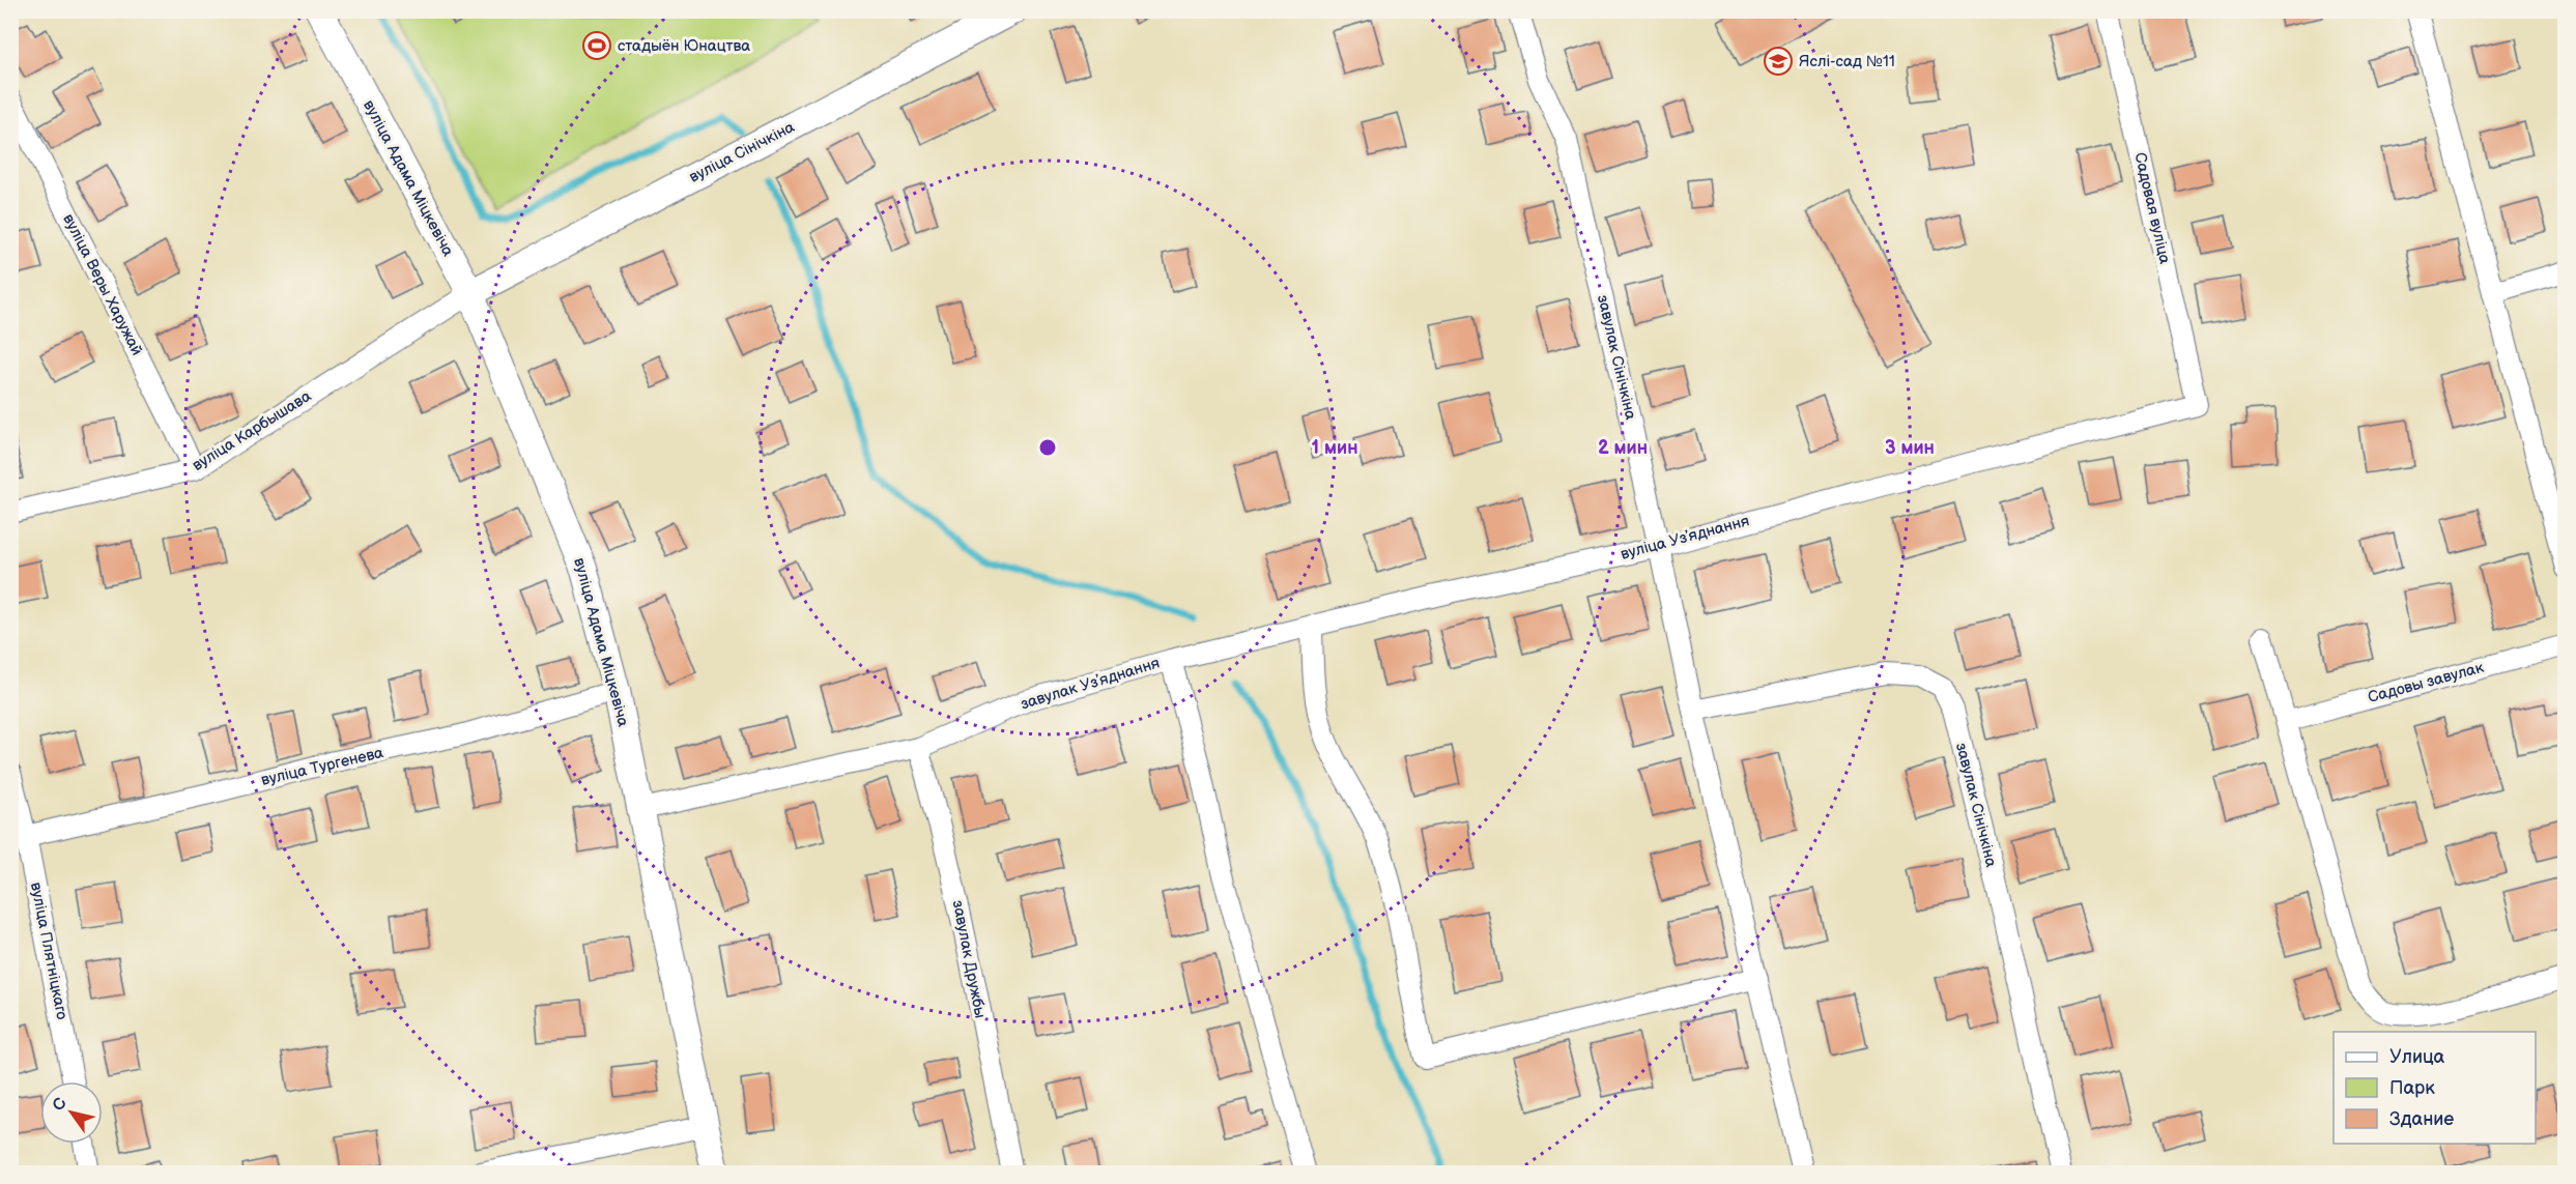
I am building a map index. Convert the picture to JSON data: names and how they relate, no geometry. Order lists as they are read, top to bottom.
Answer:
{
  "streets": {
    "street": [
      "вуліца Сінічкіна",
      "вуліца Адама Міцкевіча",
      "Садовая вуліца",
      "вуліца Веры Харужай",
      "завулак Сінічкіна",
      "вуліца Карбышава",
      "вуліца Узʼяднання",
      "Садовы завулак",
      "завулак Узʼяднання",
      "вуліца Тургенева",
      "вуліца Плятніцкаго",
      "завулак Дружбы"
    ]
  },
  "crossings": [
    ["вуліца Сінічкіна", "вуліца Адама Міцкевіча"],
    ["вуліца Сінічкіна", "вуліца Карбышава"],
    ["вуліца Адама Міцкевіча", "вуліца Карбышава"],
    ["вуліца Адама Міцкевіча", "завулак Узʼяднання"],
    ["вуліца Адама Міцкевіча", "вуліца Тургенева"],
    ["Садовая вуліца", "вуліца Узʼяднання"],
    ["вуліца Веры Харужай", "вуліца Карбышава"],
    ["завулак Сінічкіна", "вуліца Узʼяднання"],
    ["вуліца Узʼяднання", "завулак Узʼяднання"],
    ["завулак Узʼяднання", "завулак Дружбы"],
    ["вуліца Тургенева", "вуліца Плятніцкаго"]
  ],
  "places": {
    "sports": ["стадыён Юнацтва"],
    "school or university": ["Яслі-сад №11"]
  },
  "legend": ["Улица", "Парк", "Здание"],
  "north": "top left",
  "rings": ["1 мин", "2 мин", "3 мин"]
}
